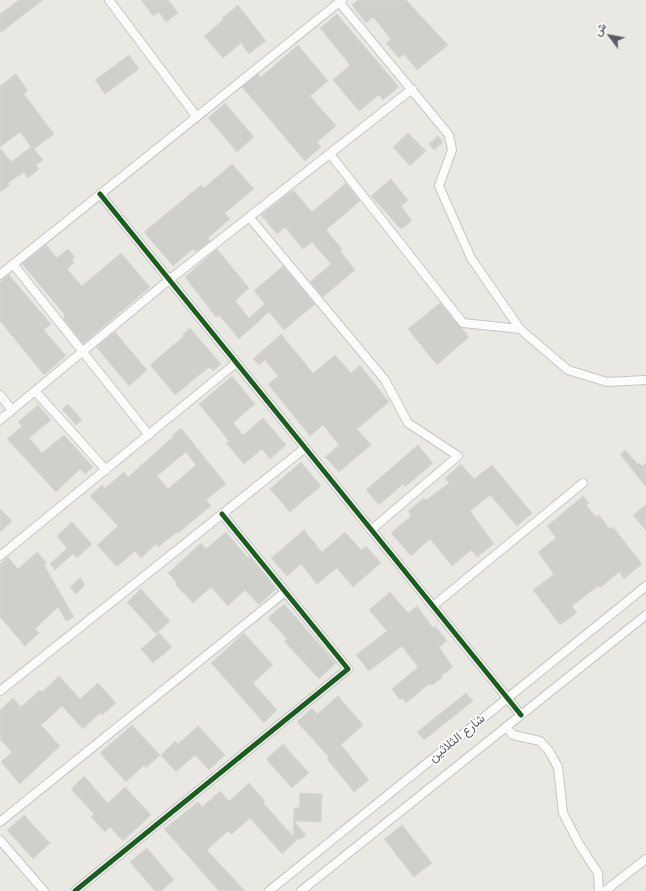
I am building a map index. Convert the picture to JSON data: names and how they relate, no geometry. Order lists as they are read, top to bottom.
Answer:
{
  "streets": {
    "street": ["شارع الثلاثين"]
  },
  "north": "top left"
}
